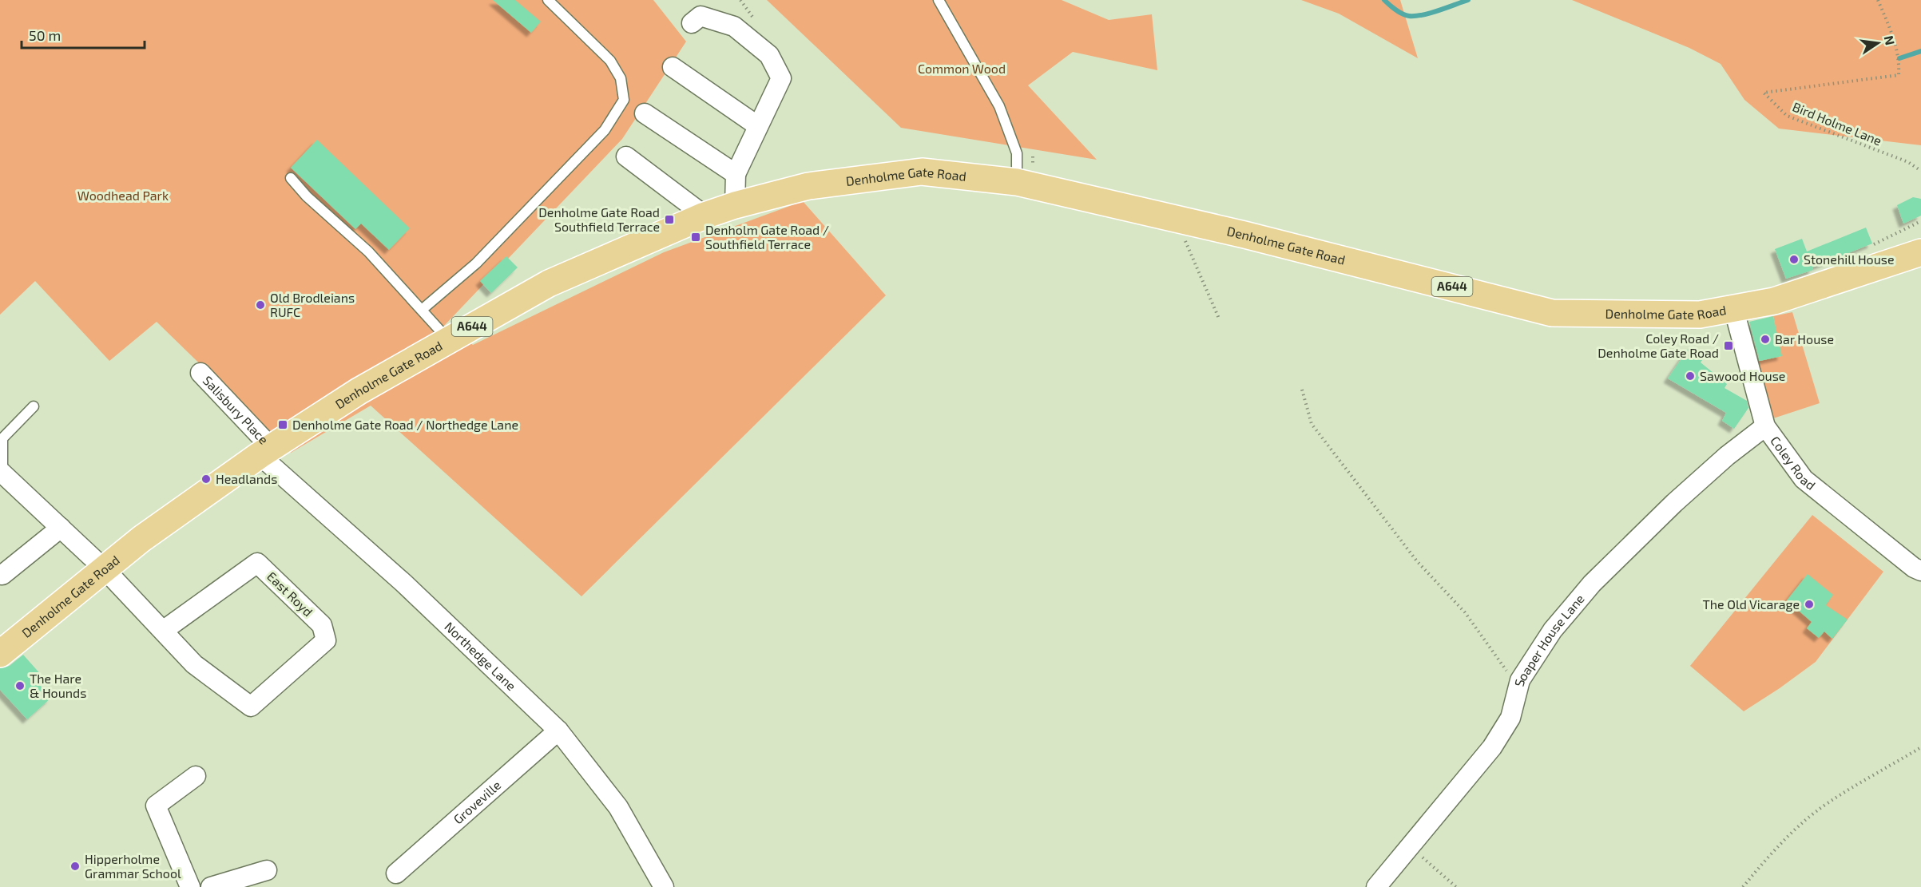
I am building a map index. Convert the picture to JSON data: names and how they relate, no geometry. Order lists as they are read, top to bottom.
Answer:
{
  "streets": {
    "main road": ["Denholme Gate Road", "A644"],
    "street": [
      "Salisbury Place",
      "Coley Road",
      "East Royd",
      "Soaper House Lane",
      "Northedge Lane",
      "Groveville"
    ],
    "path": ["Bird Holme Lane"]
  },
  "crossings": [
    ["Denholme Gate Road", "Salisbury Place"],
    ["Denholme Gate Road", "Coley Road"],
    ["Denholme Gate Road", "Northedge Lane"],
    ["Salisbury Place", "Northedge Lane"],
    ["Coley Road", "Soaper House Lane"],
    ["Northedge Lane", "Groveville"]
  ],
  "parks": ["Common Wood", "Woodhead Park"],
  "places": {
    "transit": [
      "Denholme Gate Road Southfield Terrace",
      "Denholm Gate Road / Southfield Terrace",
      "Coley Road / Denholme Gate Road",
      "Denholme Gate Road / Northedge Lane"
    ],
    "other": [
      "Stonehill House",
      "Old Brodleians RUFC",
      "Bar House",
      "Sawood House",
      "Headlands",
      "The Old Vicarage",
      "The Hare & Hounds",
      "Hipperholme Grammar School"
    ]
  },
  "scale_bar": "50 m",
  "north": "right"
}
